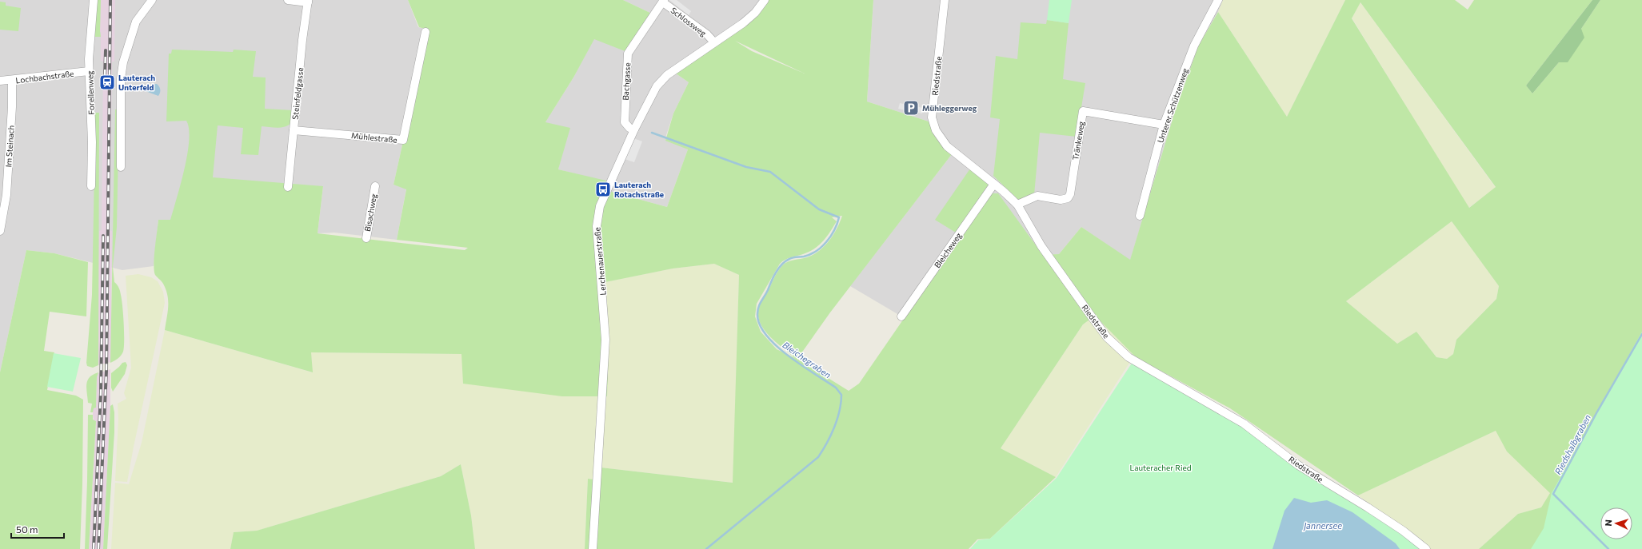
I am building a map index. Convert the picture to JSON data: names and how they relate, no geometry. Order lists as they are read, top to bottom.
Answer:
{
  "streets": {
    "street": [
      "Schlossweg",
      "Riedstraße",
      "Lochbachstraße",
      "Bachgasse",
      "Forellenweg",
      "Steinfeldgasse",
      "Unterer Schützenweg",
      "Mühlestraße",
      "Tränkeweg",
      "Im Steinach",
      "Bisachweg",
      "Bleicheweg",
      "Lerchenauerstraße"
    ]
  },
  "crossings": [
    ["Schlossweg", "Bachgasse"],
    ["Schlossweg", "Lerchenauerstraße"],
    ["Riedstraße", "Tränkeweg"],
    ["Riedstraße", "Bleicheweg"],
    ["Lochbachstraße", "Forellenweg"],
    ["Lochbachstraße", "Im Steinach"],
    ["Bachgasse", "Lerchenauerstraße"],
    ["Steinfeldgasse", "Mühlestraße"],
    ["Unterer Schützenweg", "Tränkeweg"]
  ],
  "water": ["Bleichegraben", "Riedshalbgraben", "Jannersee"],
  "parks": ["Lauteracher Ried"],
  "places": {
    "station": ["Lauterach Unterfeld"],
    "parking": ["Mühleggerweg"],
    "bus stop": ["Lauterach Rotachstraße"]
  },
  "scale_bar": "50 m",
  "north": "left"
}
